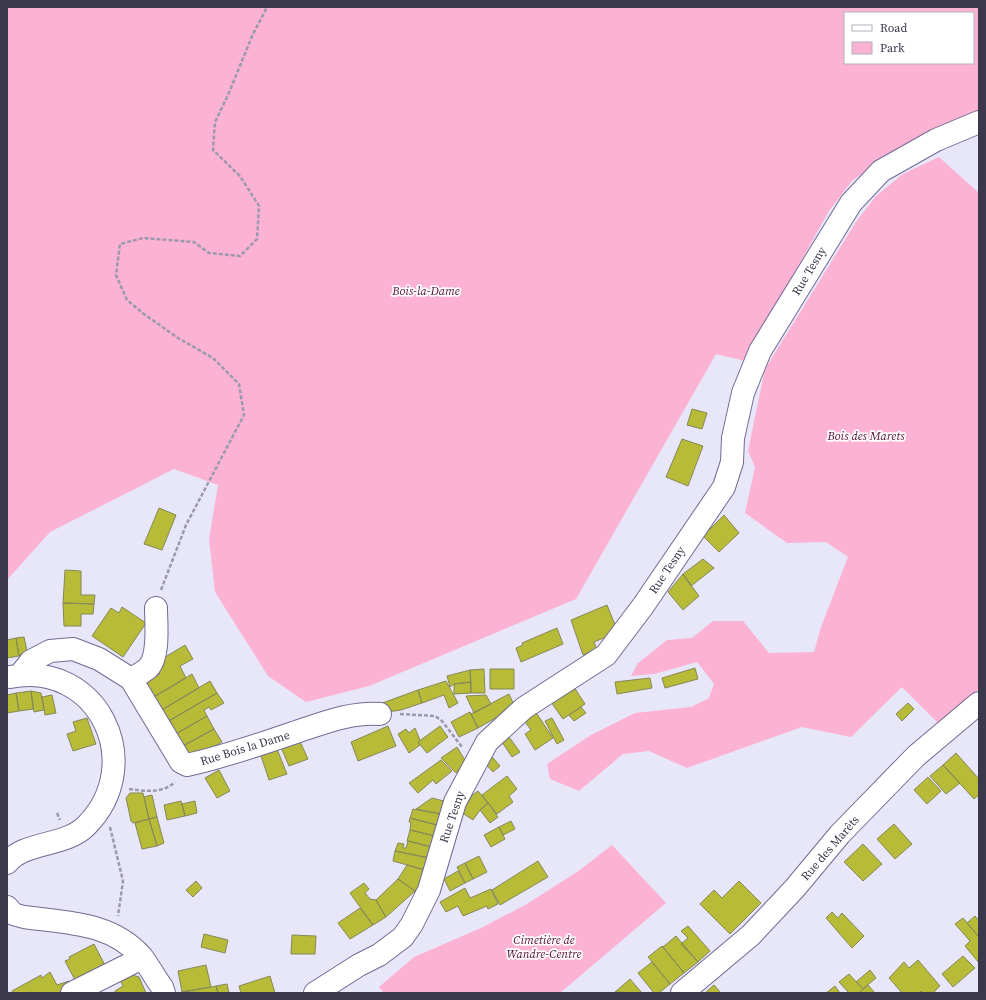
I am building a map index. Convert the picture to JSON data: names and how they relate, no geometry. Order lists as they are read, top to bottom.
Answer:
{
  "streets": {
    "street": ["Rue Tesny", "Rue Bois la Dame", "Rue des Marêts"]
  },
  "parks": ["Bois-la-Dame", "Bois des Marets", "Cimetière de Wandre-Centre"],
  "legend": ["Road", "Park"]
}
